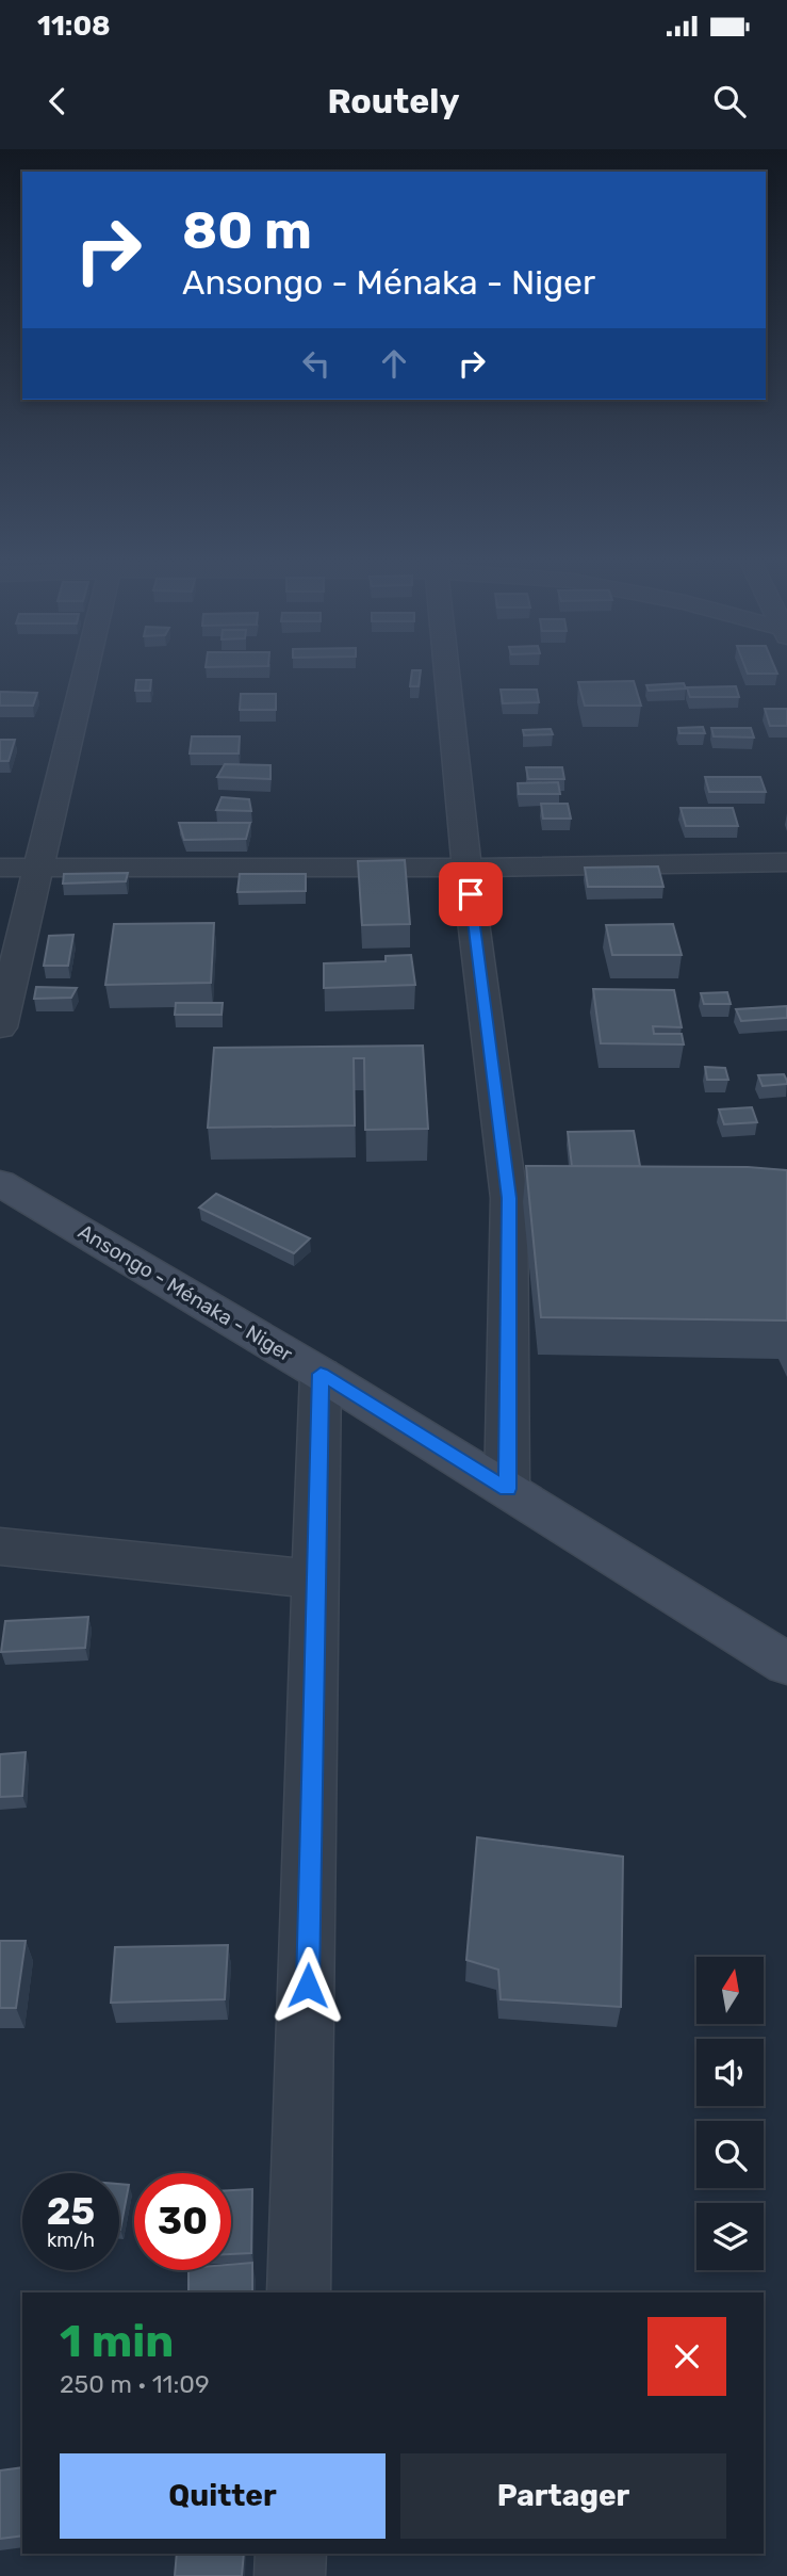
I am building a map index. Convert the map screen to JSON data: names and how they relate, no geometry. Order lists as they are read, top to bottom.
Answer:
{
  "streets": {
    "main road": ["Ansongo - Ménaka - Niger"]
  },
  "north": "top",
  "page": {
    "status": "11:08",
    "header": "Routely",
    "turn": ["80 m", "Ansongo - Ménaka - Niger"],
    "speed": "25 km/h",
    "limit": "30",
    "heading": ["1 min", "250 m · 11:09"],
    "buttons": ["Quitter", "Partager"]
  }
}
